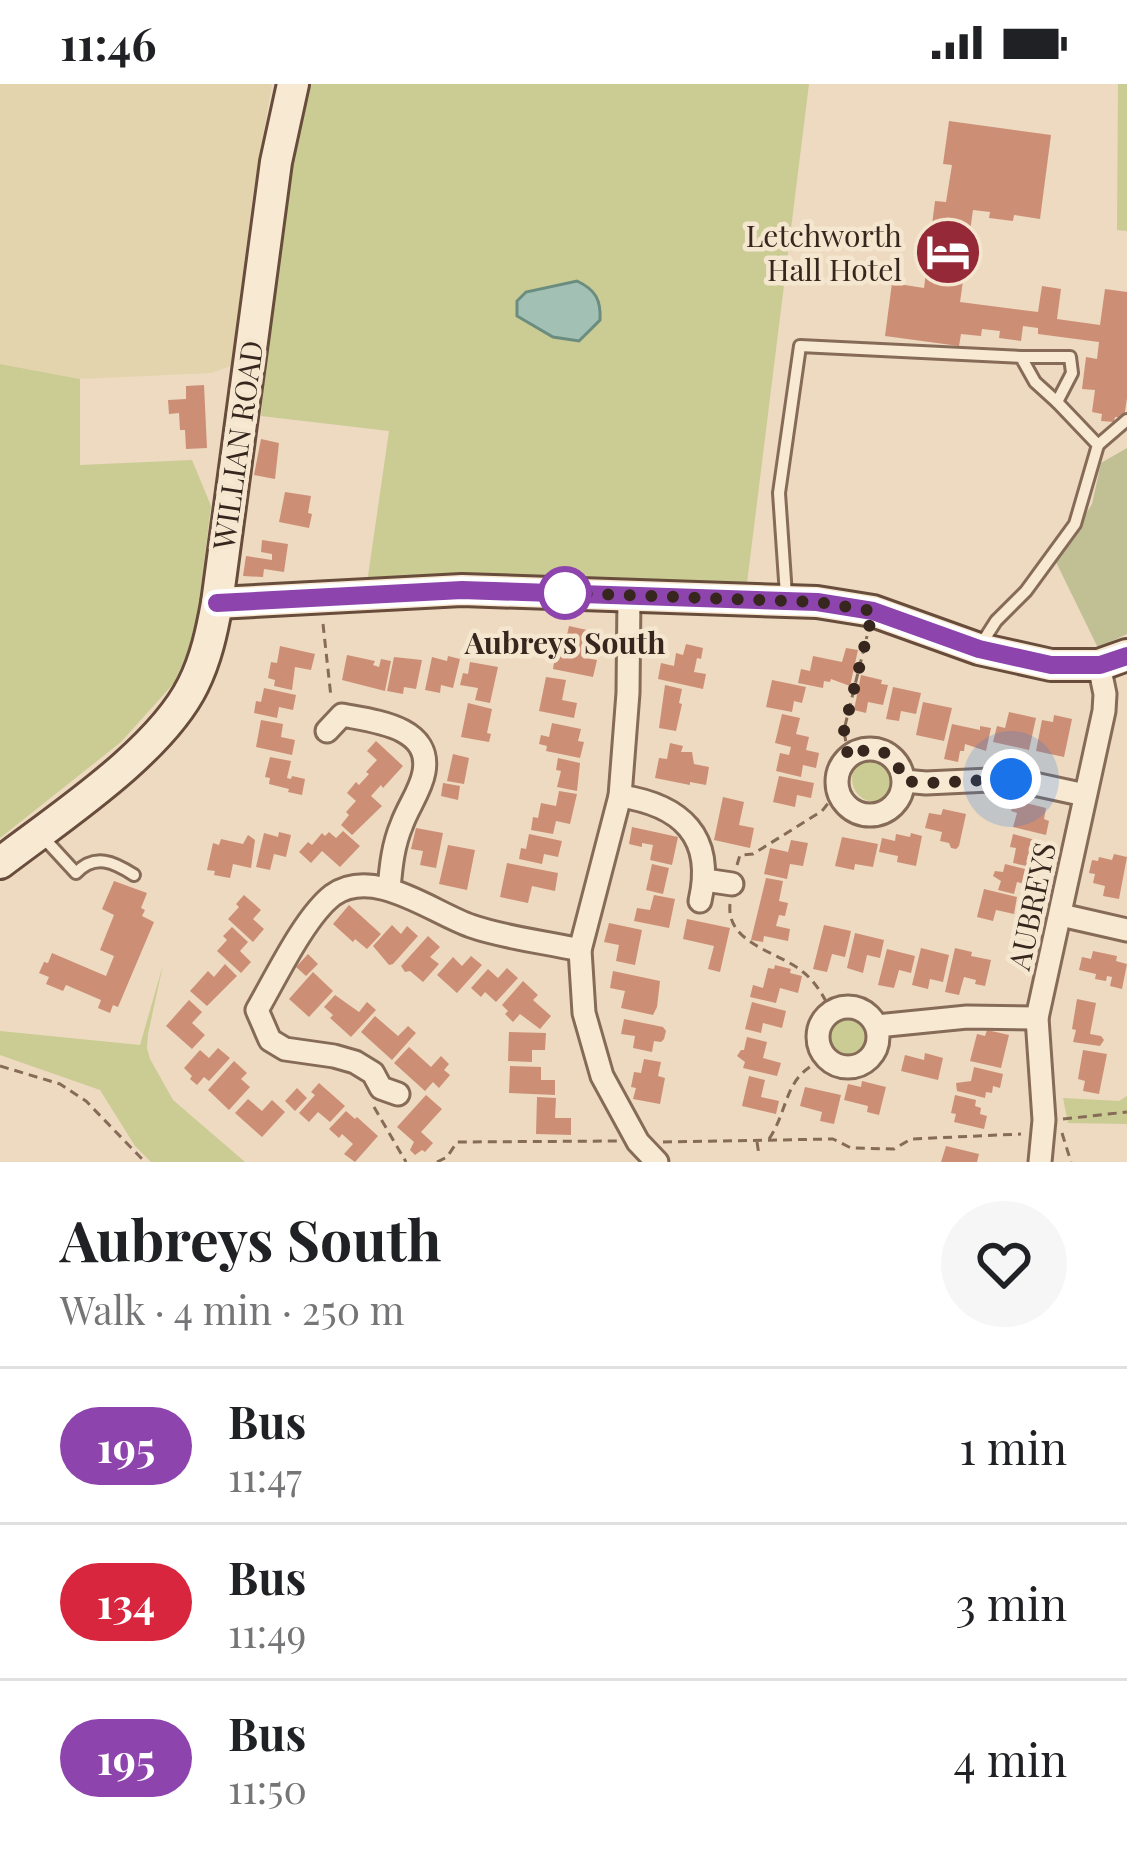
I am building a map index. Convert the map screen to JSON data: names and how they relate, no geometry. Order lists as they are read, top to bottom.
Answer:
{
  "streets": {
    "street": ["WILLIAN ROAD", "AUBREYS"]
  },
  "places": {
    "hotel": ["Letchworth Hall Hotel"],
    "other": ["Aubreys South"]
  },
  "lines": ["bus line 195"],
  "page": {
    "status": "11:46",
    "heading": ["Aubreys South", "Walk · 4 min · 250 m"],
    "list": [
      {
        "mark": "195",
        "name": "Bus",
        "note": "11:47",
        "value": "1 min"
      },
      {
        "mark": "134",
        "name": "Bus",
        "note": "11:49",
        "value": "3 min"
      },
      {
        "mark": "195",
        "name": "Bus",
        "note": "11:50",
        "value": "4 min"
      }
    ]
  }
}
